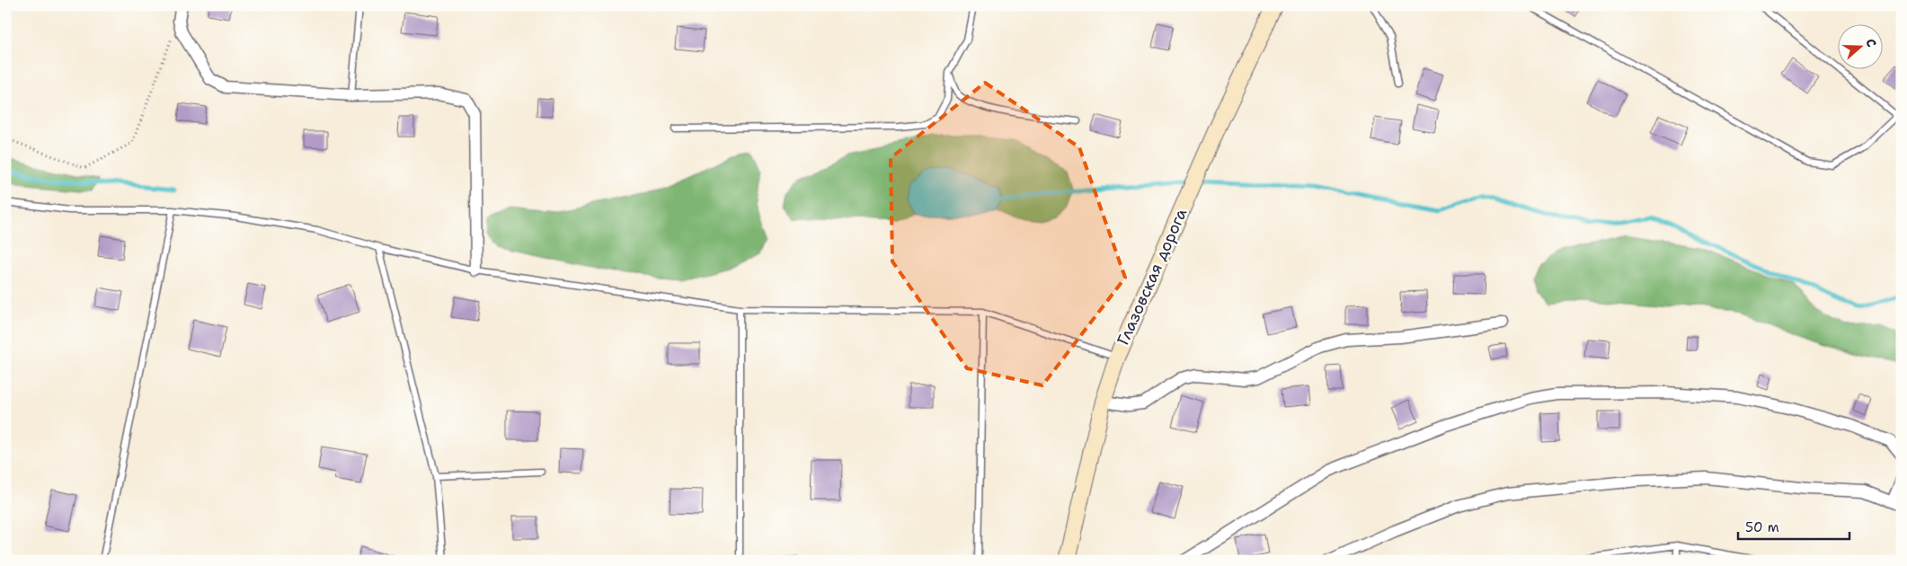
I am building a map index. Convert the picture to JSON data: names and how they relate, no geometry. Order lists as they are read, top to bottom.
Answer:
{
  "streets": {
    "street": ["Глазовская дорога"]
  },
  "scale_bar": "50 m",
  "north": "right"
}
